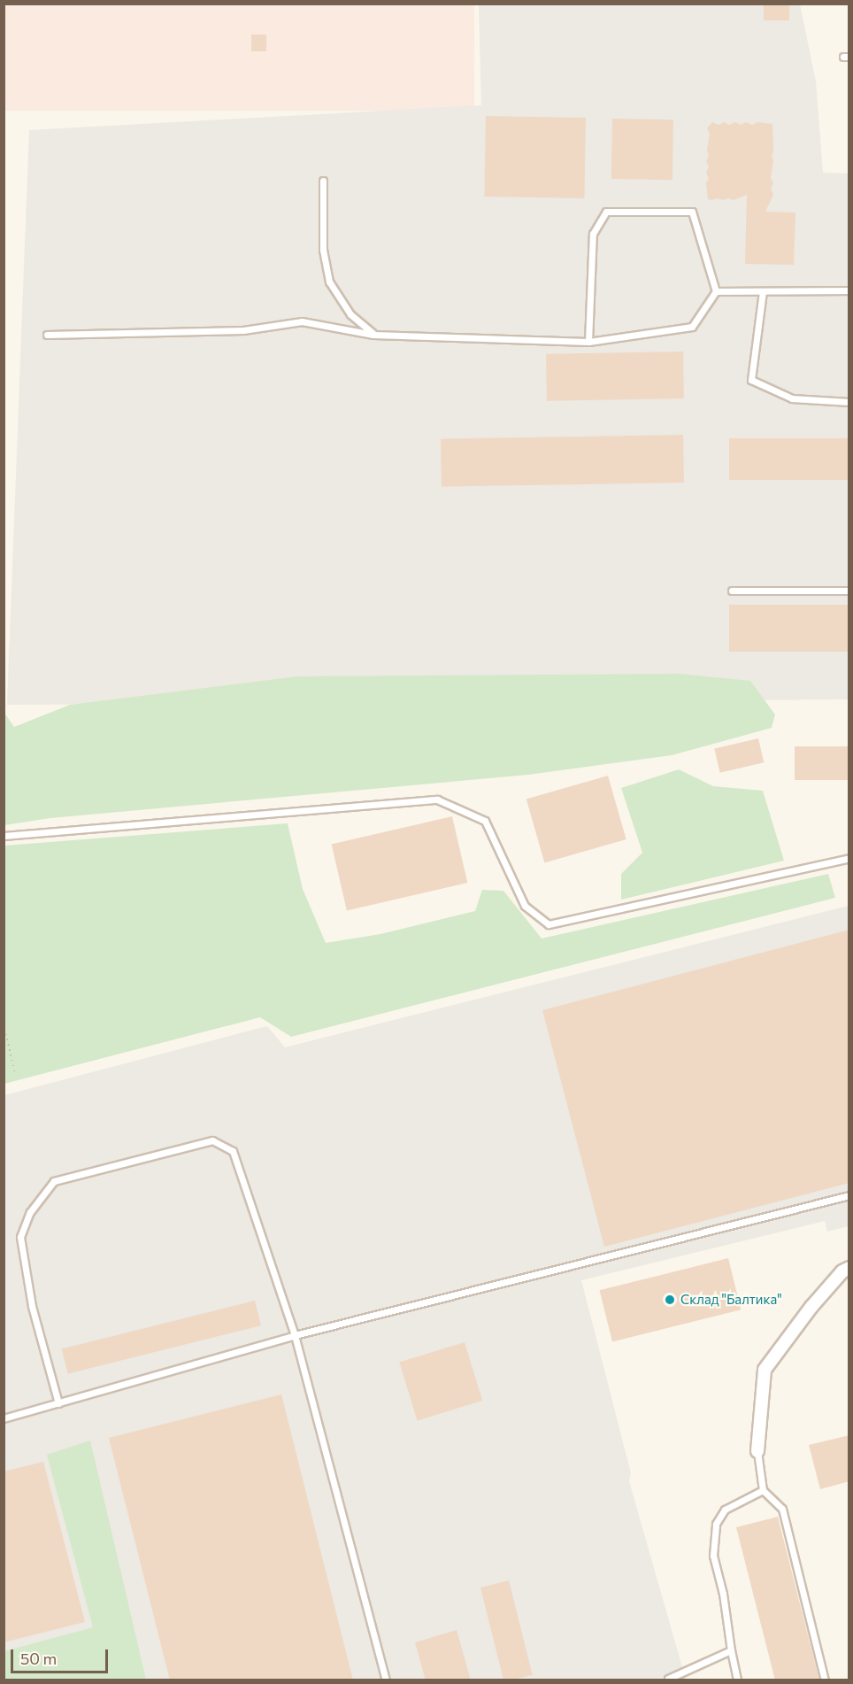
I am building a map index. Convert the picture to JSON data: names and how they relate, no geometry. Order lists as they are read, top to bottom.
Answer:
{
  "places": ["Склад \"Балтика\""],
  "scale_bar": "50 m"
}
